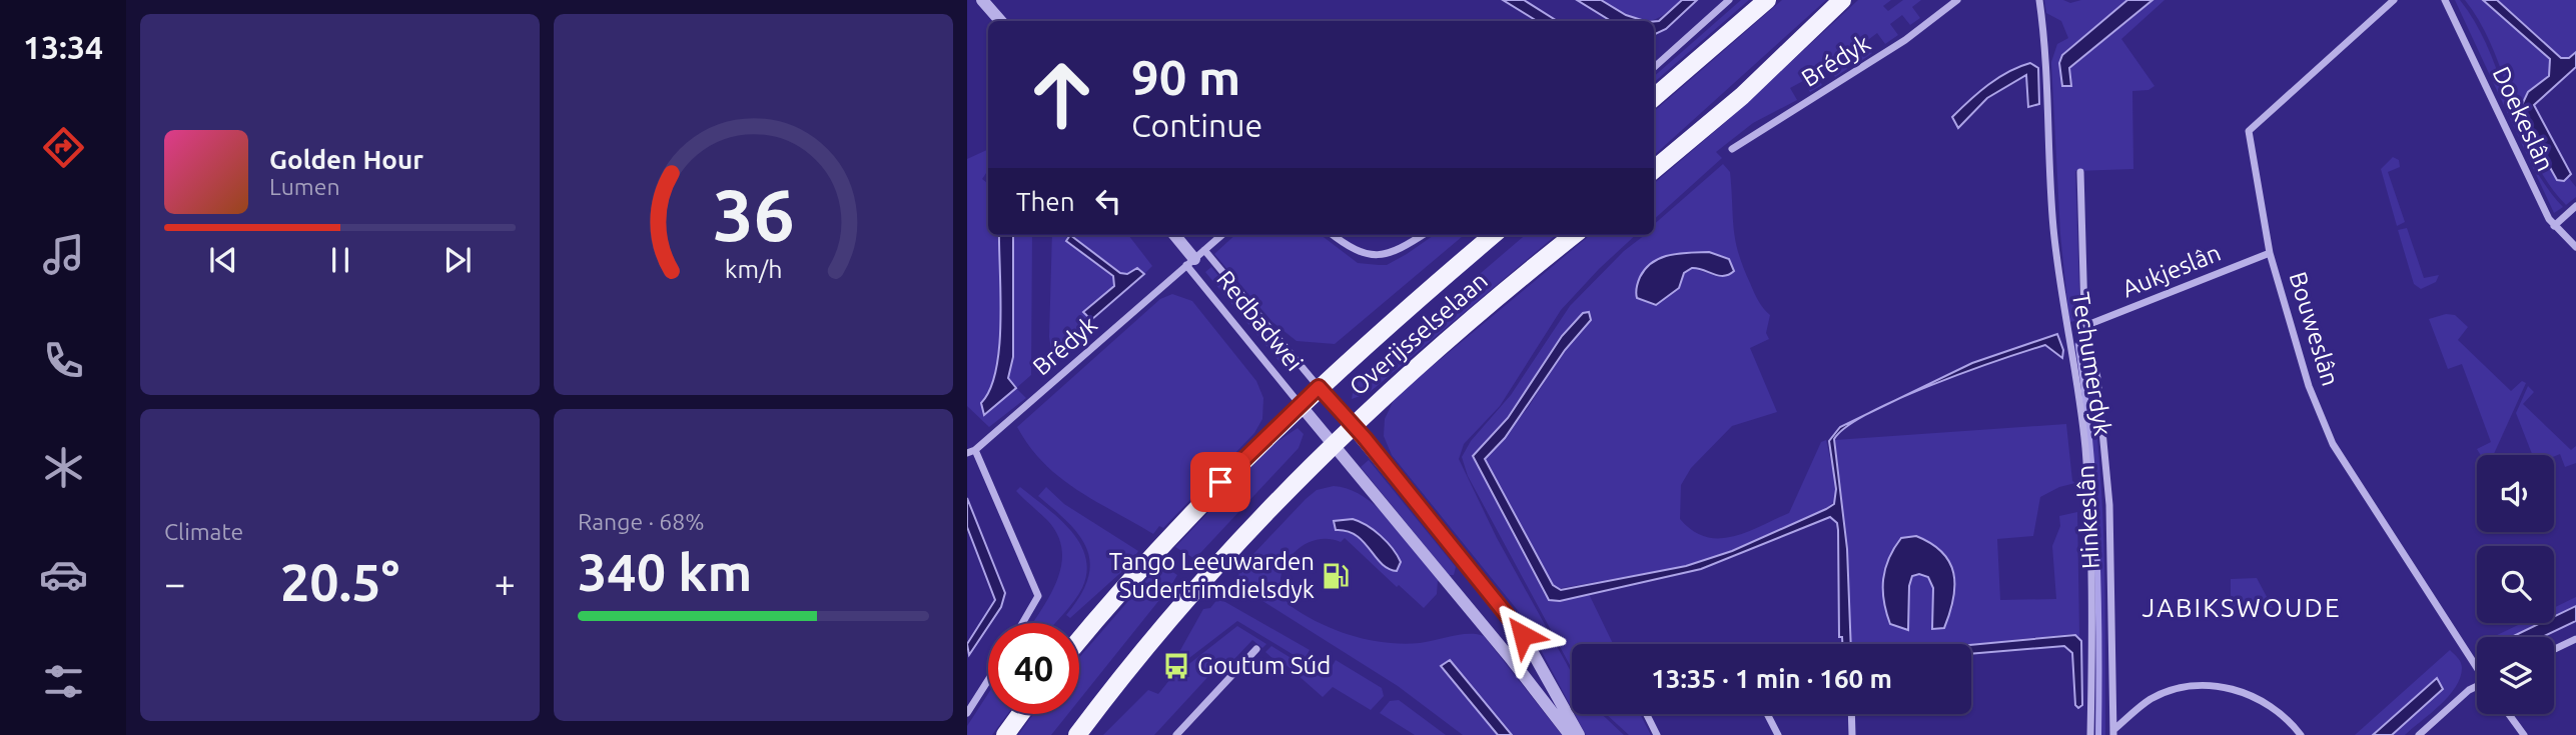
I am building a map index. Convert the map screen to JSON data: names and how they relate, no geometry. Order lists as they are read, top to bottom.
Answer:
{
  "streets": {
    "main road": ["Overijsselselaan"],
    "street": [
      "Brédyk",
      "Doekeslân",
      "Aukjeslân",
      "Redbadwei",
      "Bouweslân",
      "Techumerdyk",
      "Hinkeslân"
    ]
  },
  "crossings": [
    ["Brédyk", "Redbadwei"],
    ["Aukjeslân", "Bouweslân"],
    ["Aukjeslân", "Hinkeslân"],
    ["Redbadwei", "Overijsselselaan"]
  ],
  "districts": ["JABIKSWOUDE"],
  "places": {
    "fuel station": ["Tango Leeuwarden Sudertrimdielsdyk"],
    "bus stop": ["Goutum Súd"]
  },
  "page": {
    "tabs": "13:34",
    "turn": ["90 m", "Continue"],
    "song": ["Golden Hour", "Lumen"],
    "then": "Then",
    "tile": [
      "Climate",
      ["Range · 68%", "340 km"]
    ],
    "heat": ["−", "20.5°", "+"],
    "limit": "40",
    "trip": "13:35 · 1 min · 160 m",
    "gauge": ["36", "km/h"]
  }
}
